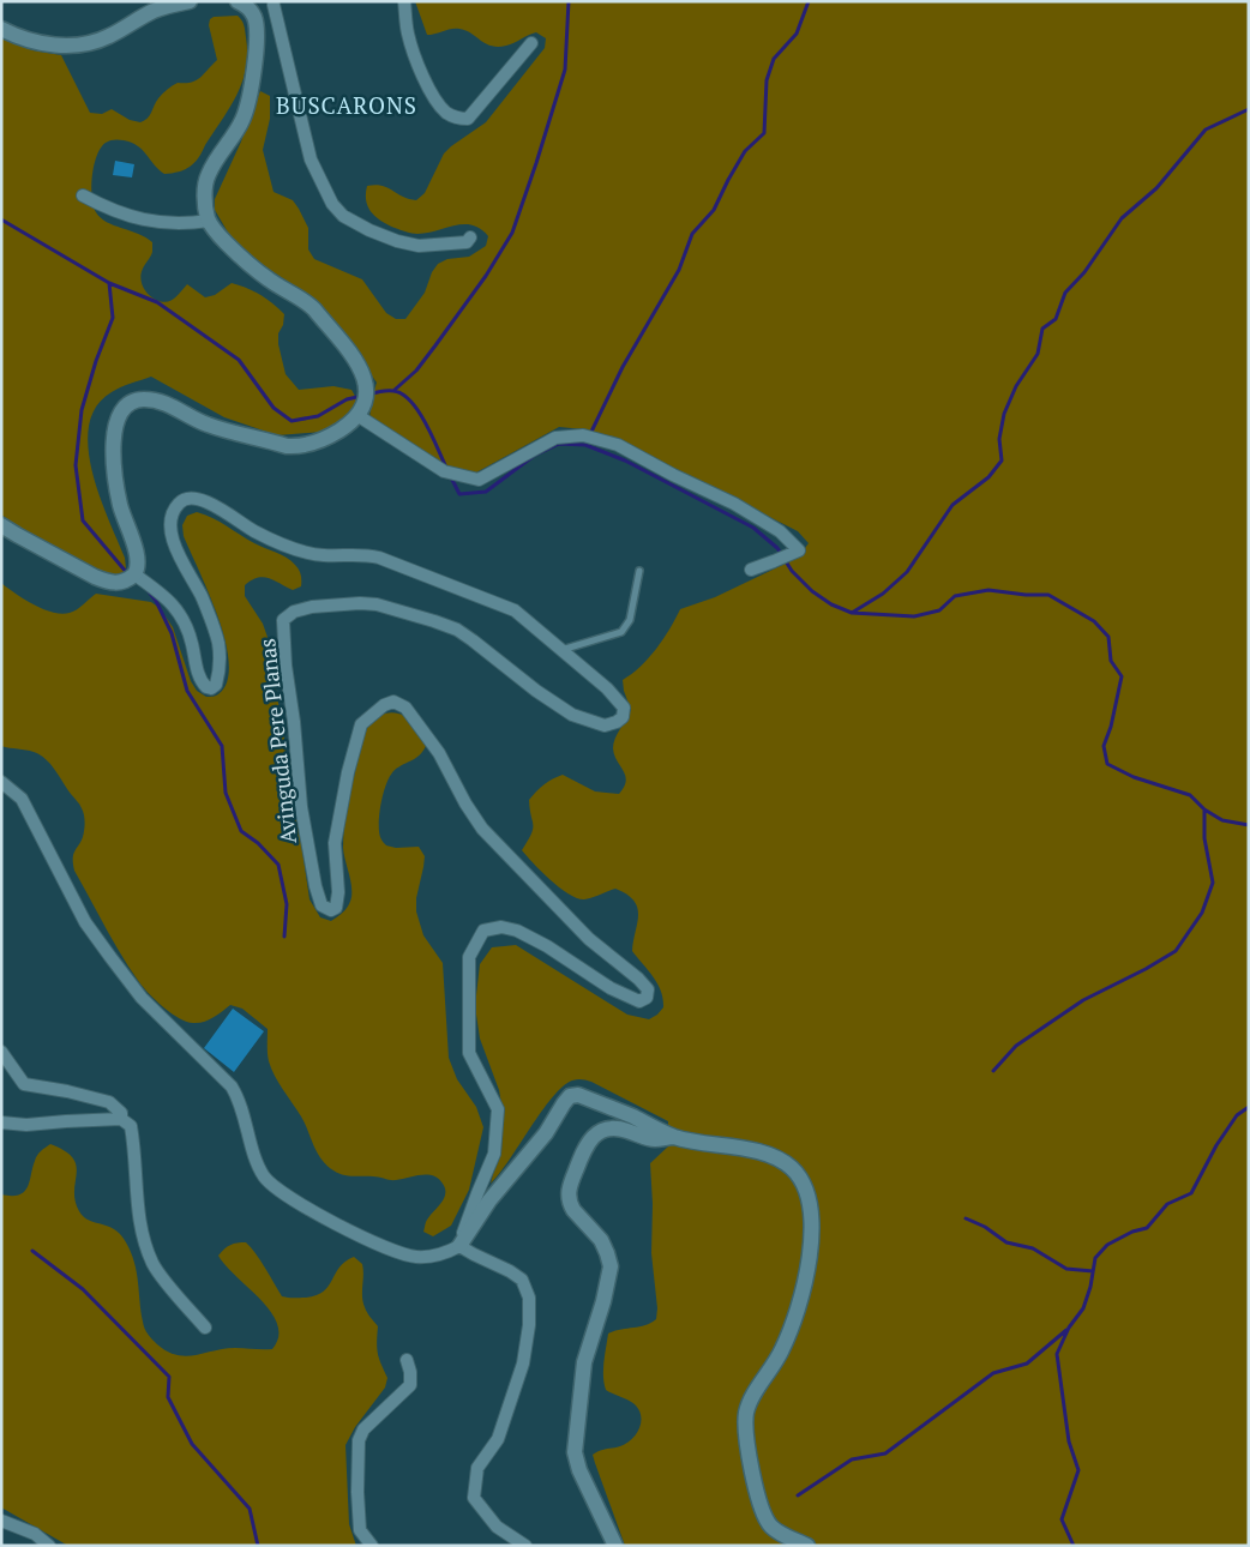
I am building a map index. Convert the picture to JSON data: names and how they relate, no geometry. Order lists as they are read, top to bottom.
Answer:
{
  "streets": {
    "street": ["Avinguda Pere Planas"]
  },
  "districts": ["BUSCARONS"]
}
